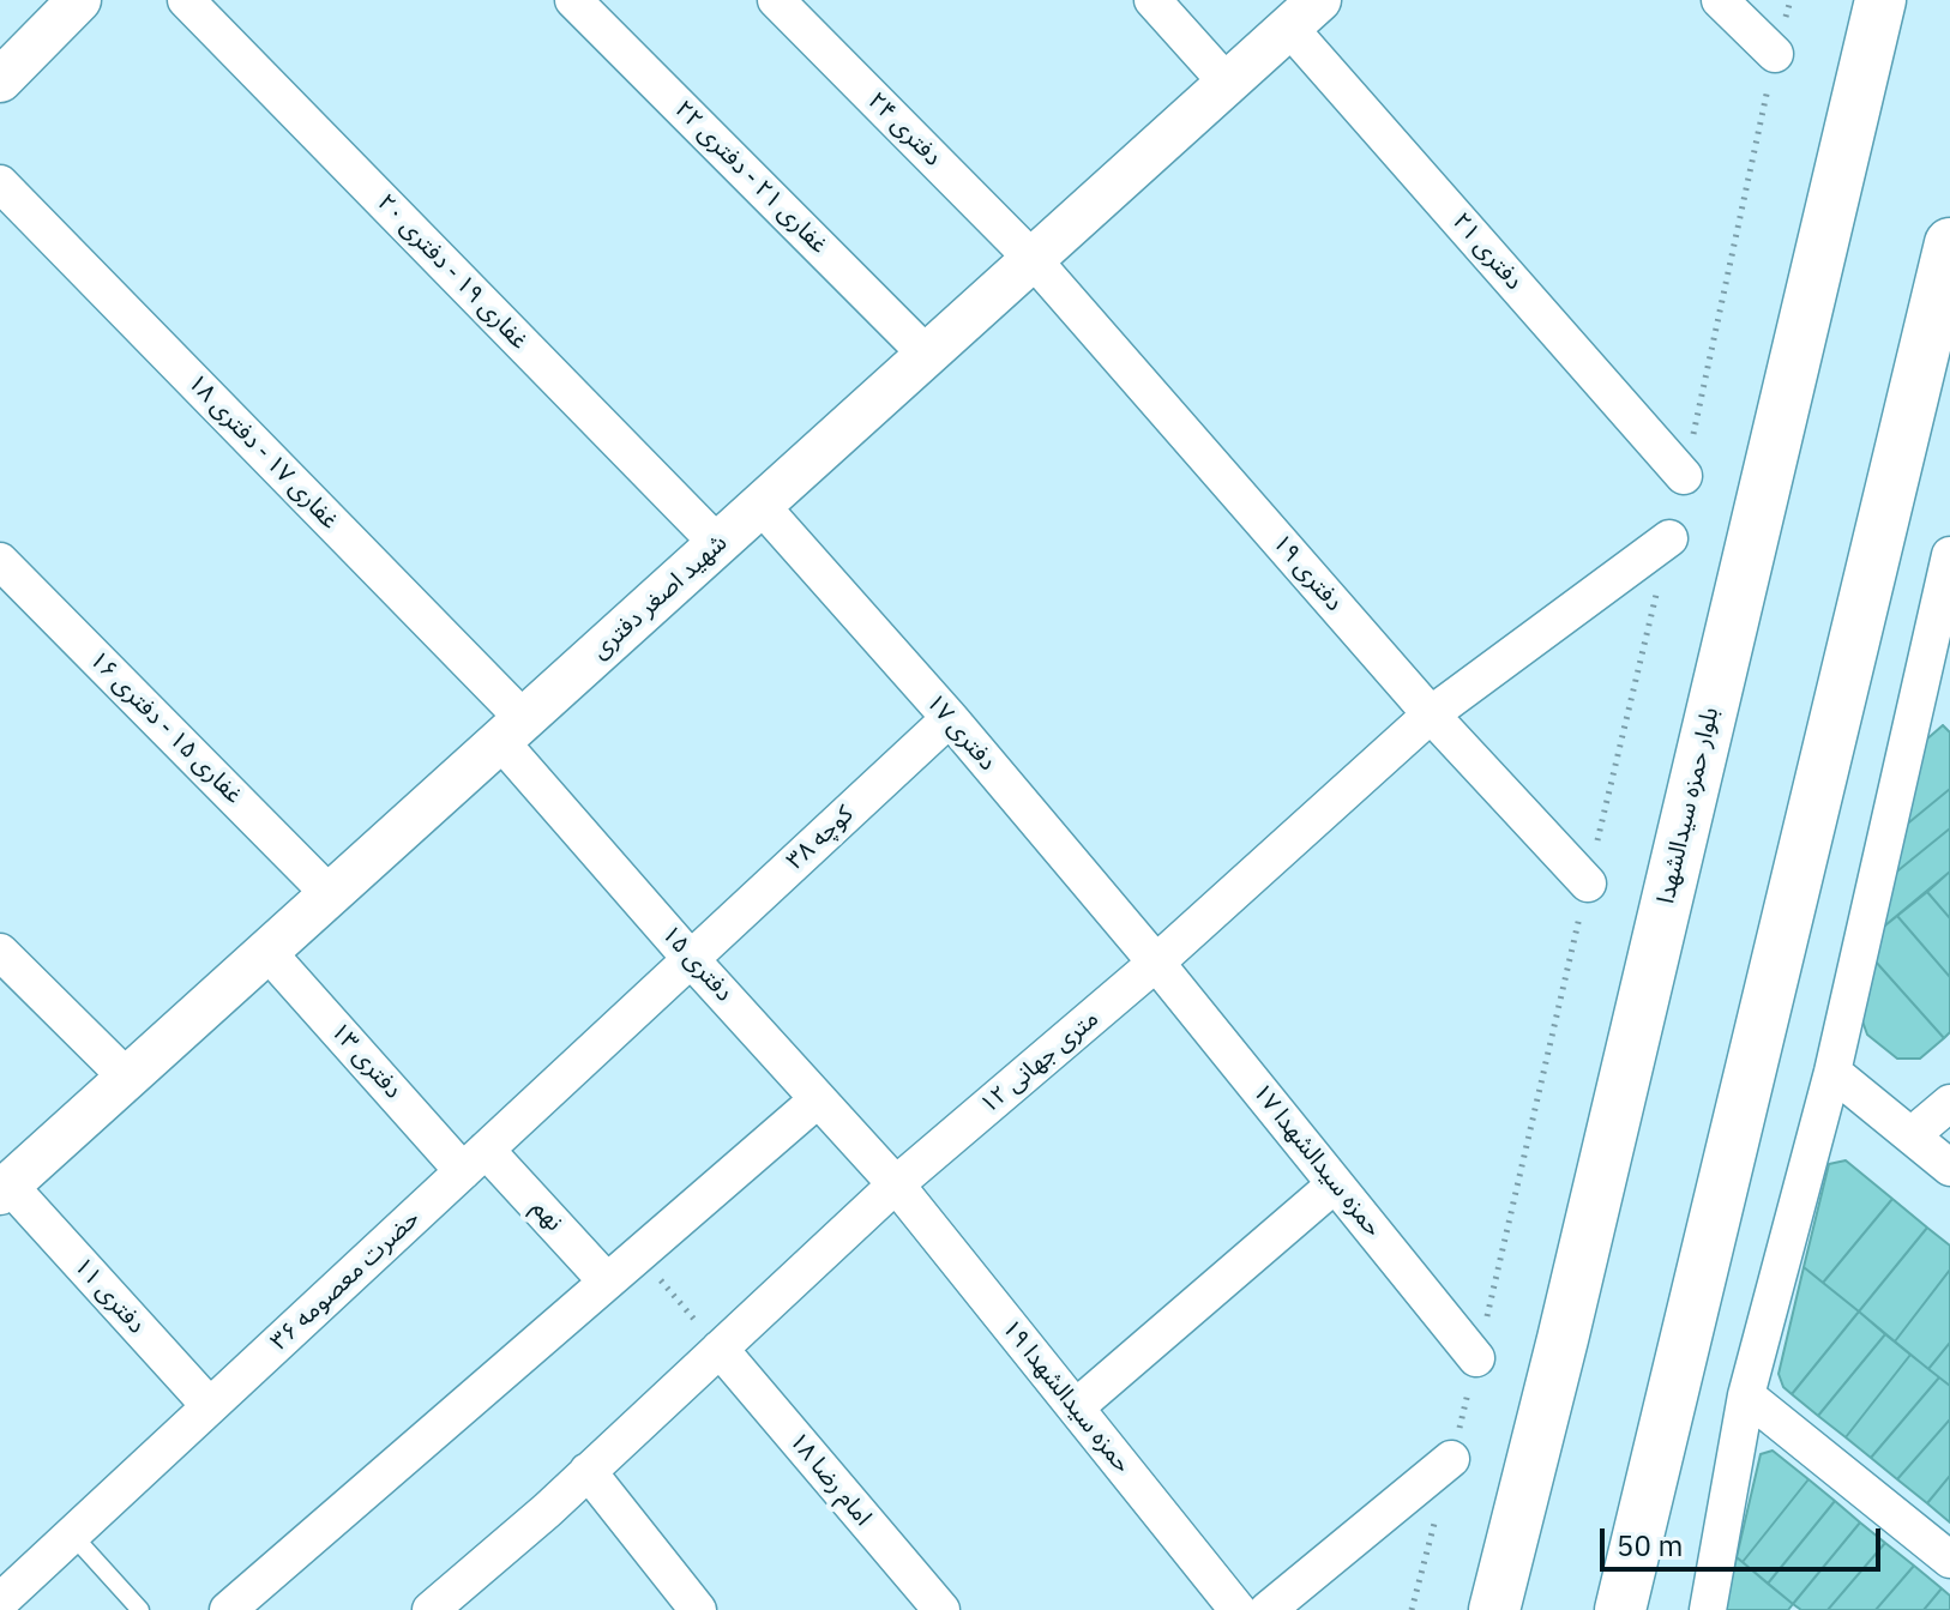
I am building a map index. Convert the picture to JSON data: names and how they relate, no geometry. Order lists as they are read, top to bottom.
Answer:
{
  "streets": {
    "main road": ["بلوار حمزه سیدالشهدا"],
    "street": [
      "دفتری ۲۴",
      "غفاری ۲۱ - دفتری ۲۲",
      "دفتری ۲۱",
      "غفاری ۱۹ - دفتری ۲۰",
      "غفاری ۱۷ - دفتری ۱۸",
      "دفتری ۱۹",
      "شهید اصغر دفتری",
      "غفاری ۱۵ - دفتری ۱۶",
      "دفتری ۱۷",
      "کوچه ۳۸",
      "دفتری ۱۵",
      "دفتری ۱۳",
      "۱۲ متری جهانی",
      "حمزه سیدالشهدا ۱۷",
      "نهم",
      "حضرت معصومه ۳۶",
      "دفتری ۱۱",
      "حمزه سیدالشهدا ۱۹",
      "امام رضا ۱۸"
    ]
  },
  "crossings": [
    ["دفتری ۲۴", "دفتری ۱۹"],
    ["دفتری ۲۴", "شهید اصغر دفتری"],
    ["غفاری ۲۱ - دفتری ۲۲", "شهید اصغر دفتری"],
    ["دفتری ۲۱", "شهید اصغر دفتری"],
    ["غفاری ۱۹ - دفتری ۲۰", "شهید اصغر دفتری"],
    ["غفاری ۱۷ - دفتری ۱۸", "شهید اصغر دفتری"],
    ["غفاری ۱۷ - دفتری ۱۸", "دفتری ۱۵"],
    ["دفتری ۱۹", "شهید اصغر دفتری"],
    ["دفتری ۱۹", "۱۲ متری جهانی"],
    ["شهید اصغر دفتری", "غفاری ۱۵ - دفتری ۱۶"],
    ["شهید اصغر دفتری", "دفتری ۱۷"],
    ["شهید اصغر دفتری", "دفتری ۱۵"],
    ["شهید اصغر دفتری", "دفتری ۱۳"],
    ["شهید اصغر دفتری", "دفتری ۱۱"],
    ["دفتری ۱۷", "کوچه ۳۸"],
    ["دفتری ۱۷", "۱۲ متری جهانی"],
    ["دفتری ۱۷", "حمزه سیدالشهدا ۱۷"],
    ["کوچه ۳۸", "دفتری ۱۵"],
    ["کوچه ۳۸", "حضرت معصومه ۳۶"],
    ["دفتری ۱۵", "۱۲ متری جهانی"],
    ["دفتری ۱۵", "حضرت معصومه ۳۶"],
    ["دفتری ۱۵", "حمزه سیدالشهدا ۱۹"],
    ["دفتری ۱۳", "نهم"],
    ["دفتری ۱۳", "حضرت معصومه ۳۶"],
    ["۱۲ متری جهانی", "حمزه سیدالشهدا ۱۷"],
    ["۱۲ متری جهانی", "حمزه سیدالشهدا ۱۹"],
    ["۱۲ متری جهانی", "امام رضا ۱۸"],
    ["نهم", "حضرت معصومه ۳۶"],
    ["حضرت معصومه ۳۶", "دفتری ۱۱"]
  ],
  "scale_bar": "50 m"
}
